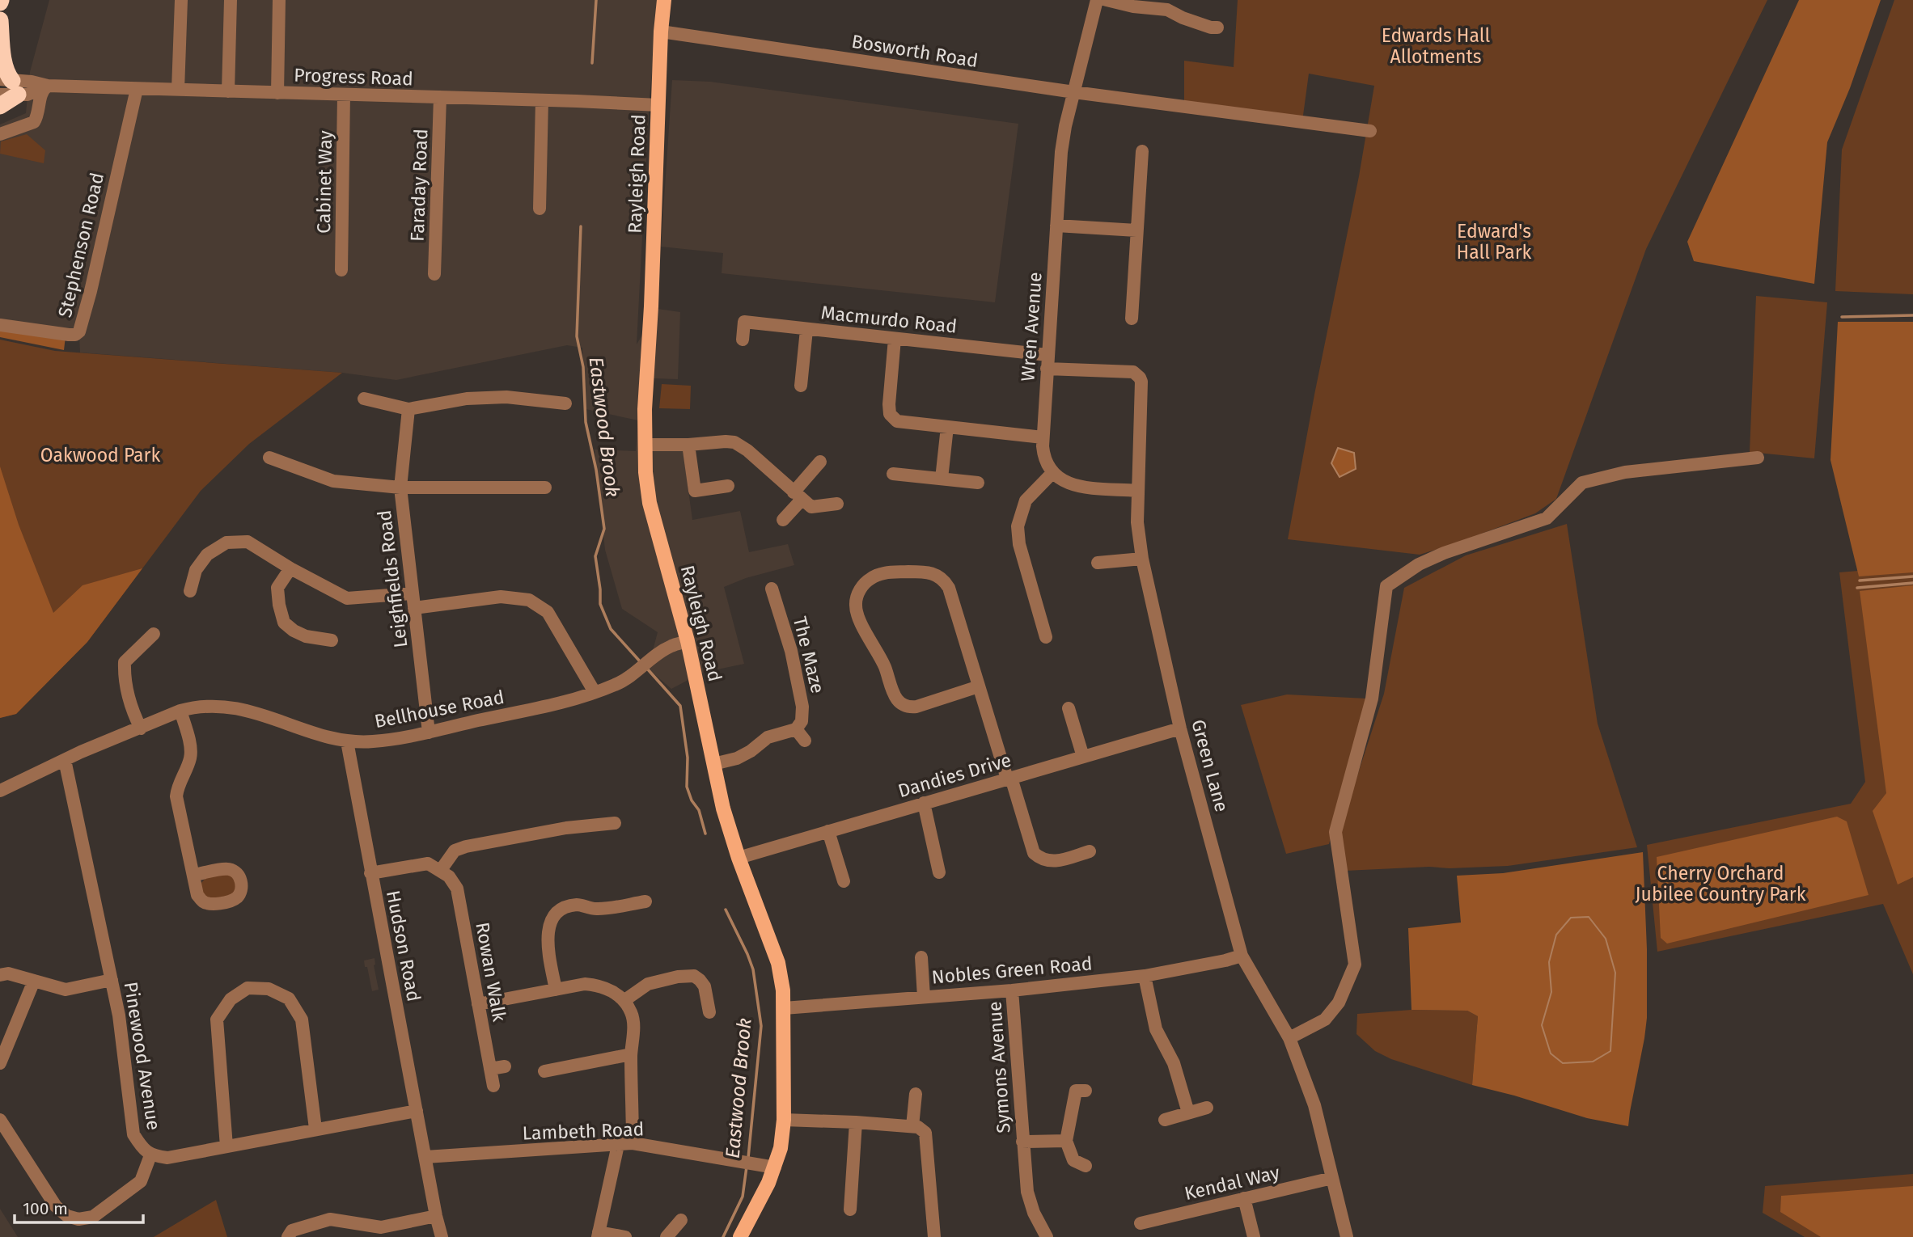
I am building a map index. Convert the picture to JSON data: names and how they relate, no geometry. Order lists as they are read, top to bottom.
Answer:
{
  "streets": {
    "main road": ["Rayleigh Road"],
    "street": [
      "Bosworth Road",
      "Progress Road",
      "Cabinet Way",
      "Faraday Road",
      "Stephenson Road",
      "Macmurdo Road",
      "Wren Avenue",
      "Leighfields Road",
      "The Maze",
      "Bellhouse Road",
      "Green Lane",
      "Dandies Drive",
      "Hudson Road",
      "Nobles Green Road",
      "Rowan Walk",
      "Pinewood Avenue",
      "Symons Avenue",
      "Lambeth Road",
      "Kendal Way"
    ]
  },
  "crossings": [
    ["Bosworth Road", "Rayleigh Road"],
    ["Bosworth Road", "Wren Avenue"],
    ["Progress Road", "Rayleigh Road"],
    ["Progress Road", "Cabinet Way"],
    ["Progress Road", "Faraday Road"],
    ["Progress Road", "Stephenson Road"],
    ["Rayleigh Road", "Bellhouse Road"],
    ["Rayleigh Road", "Dandies Drive"],
    ["Rayleigh Road", "Nobles Green Road"],
    ["Rayleigh Road", "Lambeth Road"],
    ["Macmurdo Road", "Wren Avenue"],
    ["Wren Avenue", "Green Lane"],
    ["Leighfields Road", "Bellhouse Road"],
    ["Bellhouse Road", "Hudson Road"],
    ["Bellhouse Road", "Pinewood Avenue"],
    ["Green Lane", "Dandies Drive"],
    ["Green Lane", "Nobles Green Road"],
    ["Green Lane", "Kendal Way"],
    ["Hudson Road", "Pinewood Avenue"],
    ["Hudson Road", "Lambeth Road"],
    ["Nobles Green Road", "Symons Avenue"]
  ],
  "water": ["Eastwood Brook"],
  "parks": [
    "Edwards Hall Allotments",
    "Edward's Hall Park",
    "Oakwood Park",
    "Cherry Orchard Jubilee Country Park"
  ],
  "scale_bar": "100 m"
}
